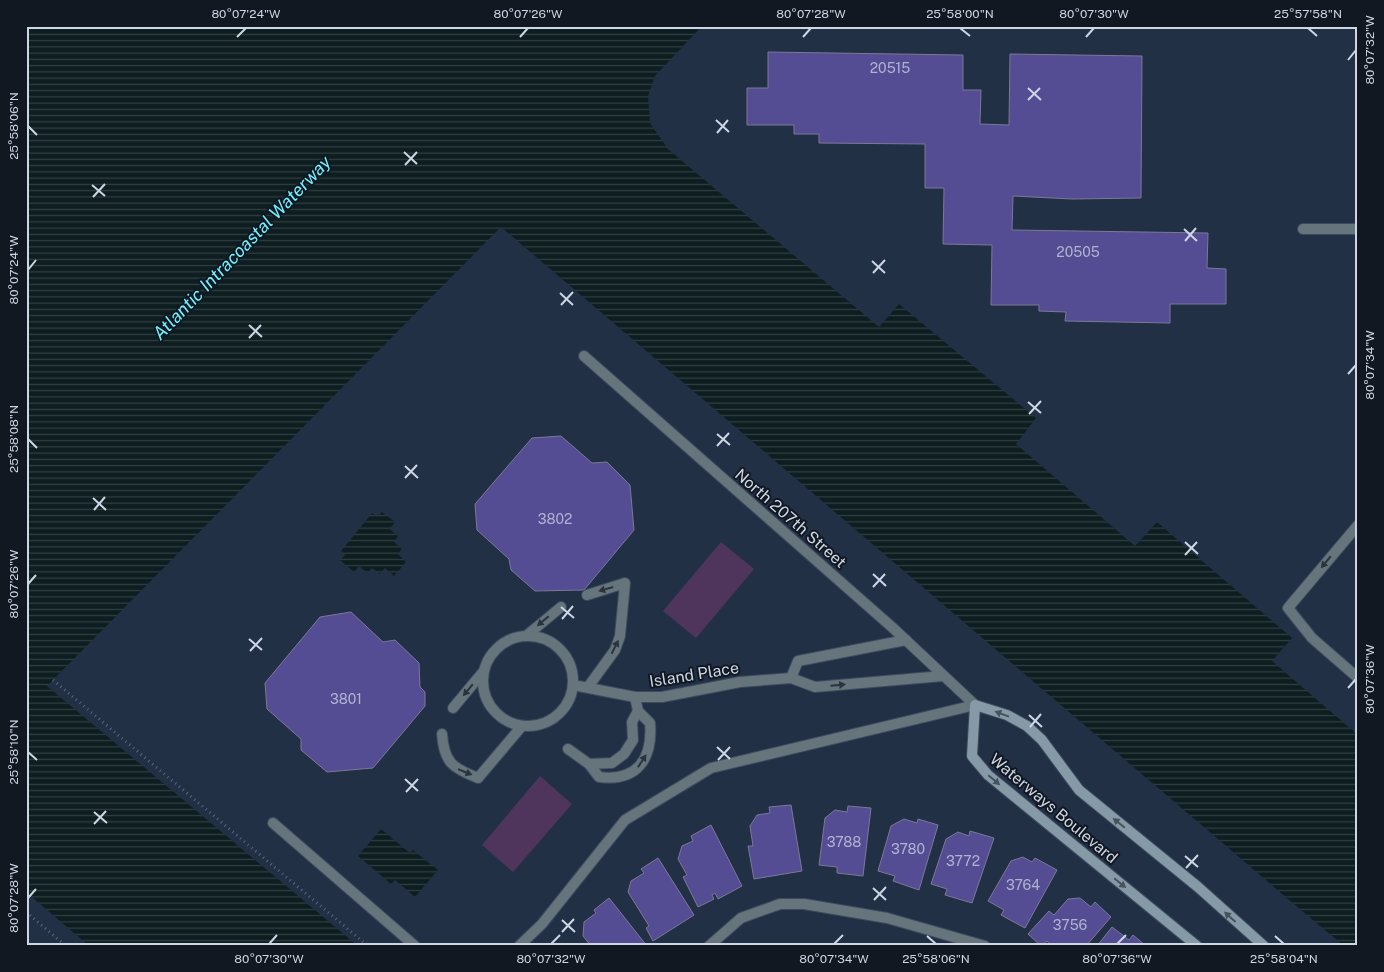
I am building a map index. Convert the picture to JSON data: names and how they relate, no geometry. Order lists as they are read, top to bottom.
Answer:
{
  "streets": {
    "street": ["North 207th Street", "Island Place", "Waterways Boulevard"]
  },
  "crossings": [
    ["North 207th Street", "Island Place"],
    ["North 207th Street", "Waterways Boulevard"]
  ],
  "one_way": ["Island Place"],
  "water": ["Atlantic Intracoastal Waterway"],
  "house_numbers": [
    "20515",
    "20505",
    "3802",
    "3801",
    "3788",
    "3780",
    "3772",
    "3764",
    "3756"
  ],
  "coordinates": [
    "80°07'24\"W",
    "80°07'26\"W",
    "80°07'28\"W",
    "25°58'00\"N",
    "80°07'30\"W",
    "25°57'58\"N",
    "80°07'32\"W",
    "25°58'06\"N",
    "80°07'34\"W",
    "25°58'08\"N",
    "80°07'36\"W",
    "25°58'10\"N",
    "25°58'04\"N"
  ]
}
